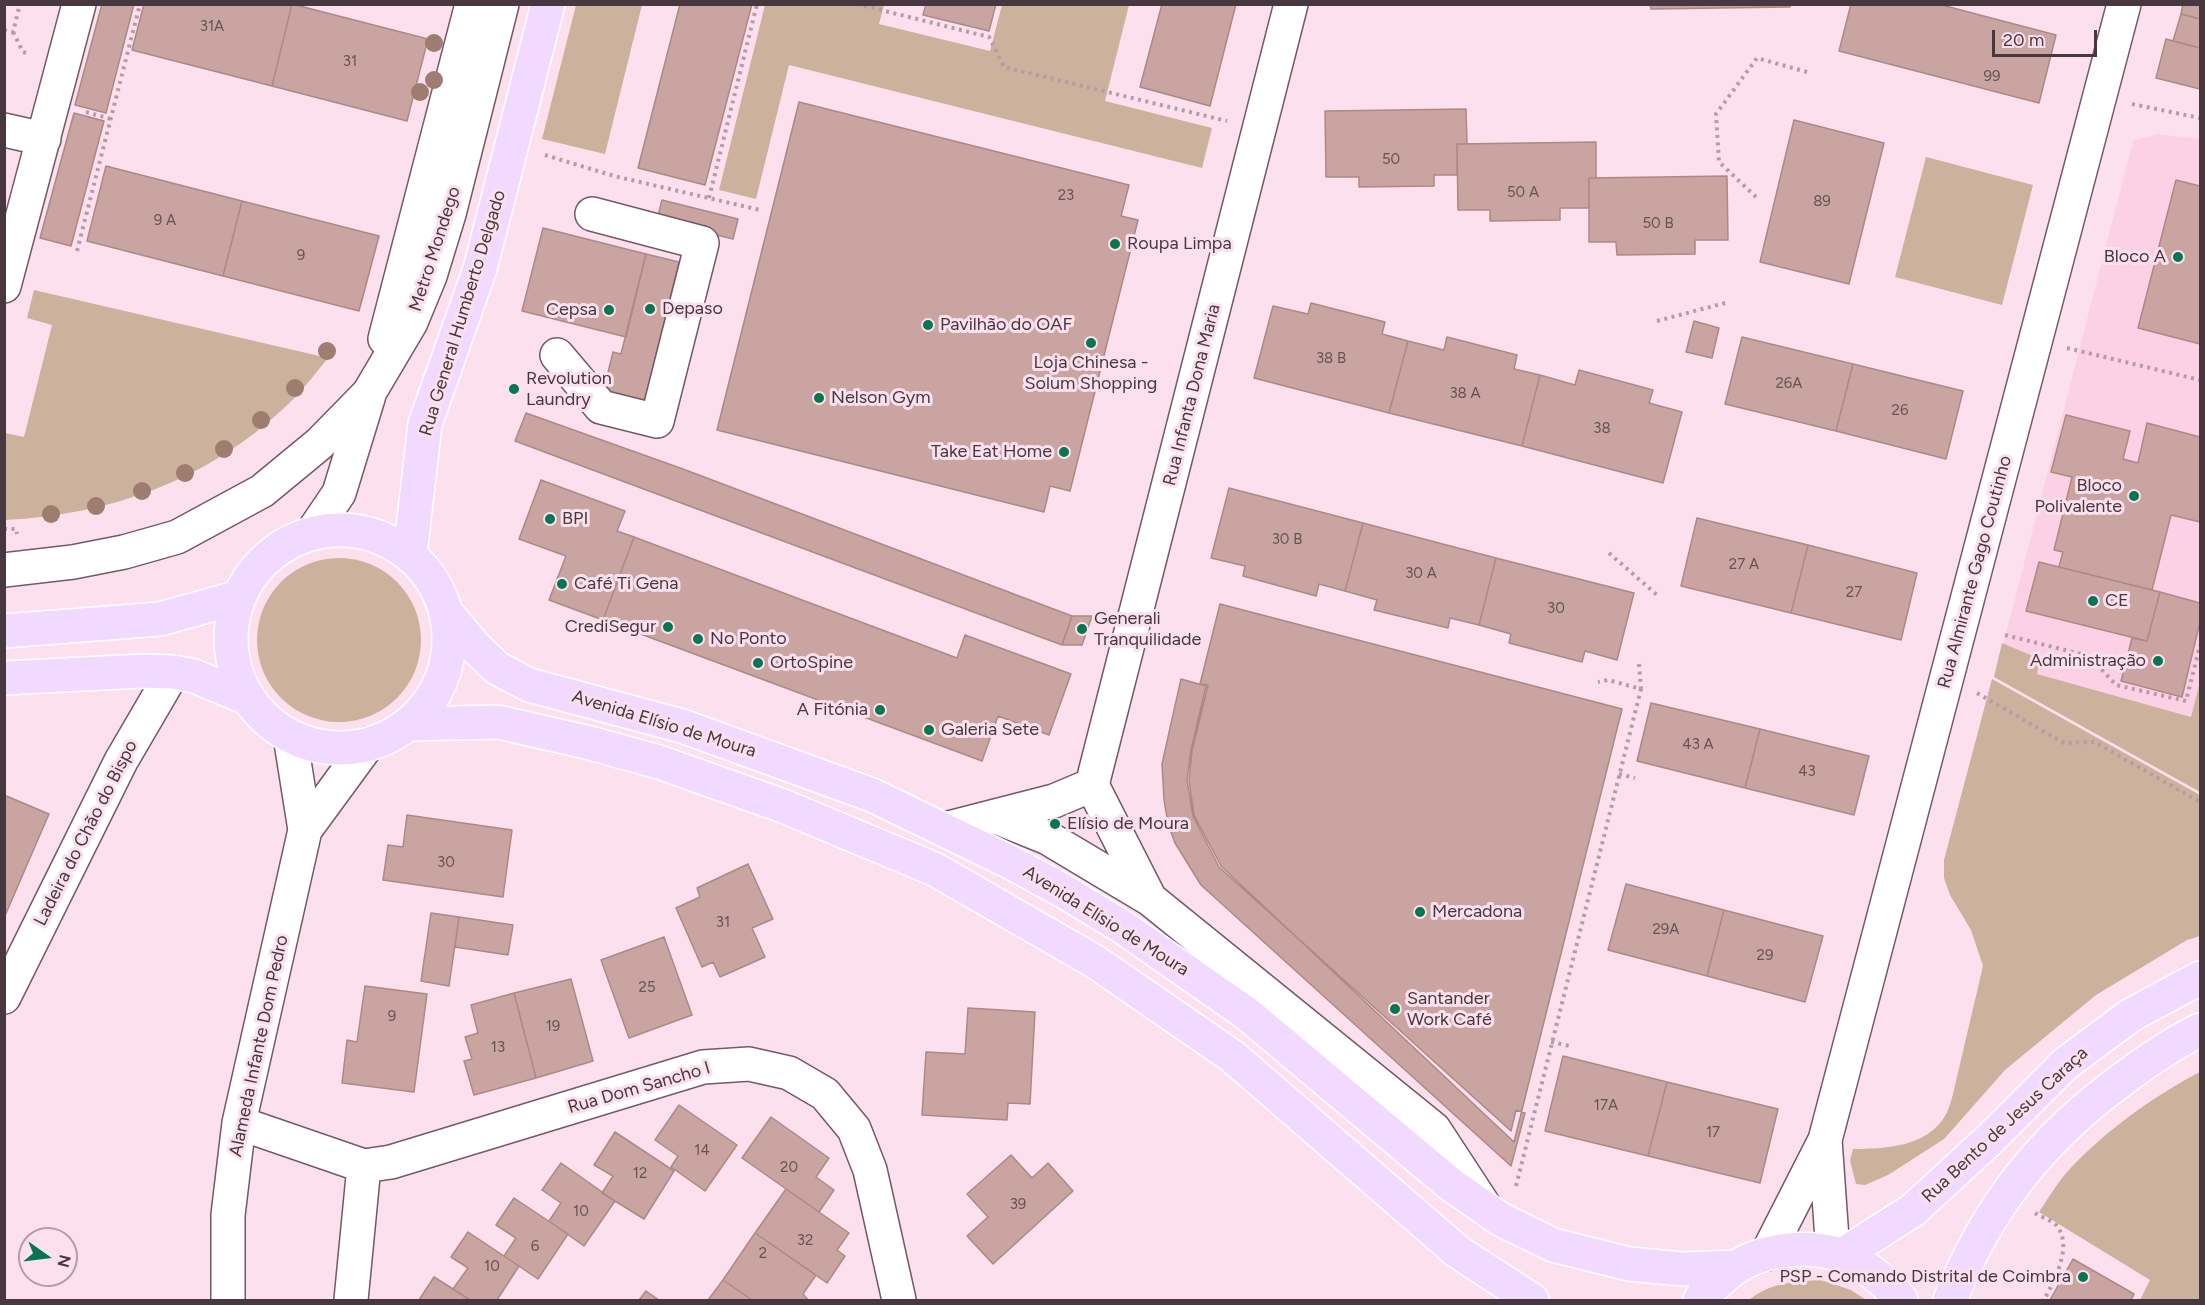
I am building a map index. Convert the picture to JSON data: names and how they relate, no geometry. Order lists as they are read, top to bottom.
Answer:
{
  "streets": {
    "main road": ["Rua General Humberto Delgado", "Avenida Elísio de Moura", "Rua Bento de Jesus Caraça"],
    "street": [
      "Metro Mondego",
      "Rua Infanta Dona Maria",
      "Rua Almirante Gago Coutinho",
      "Ladeira do Chão do Bispo",
      "Alameda Infante Dom Pedro",
      "Rua Dom Sancho I"
    ]
  },
  "crossings": [
    ["Rua Almirante Gago Coutinho", "Rua Bento de Jesus Caraça"],
    ["Alameda Infante Dom Pedro", "Rua Dom Sancho I"]
  ],
  "places": [
    "Roupa Limpa",
    "Bloco A",
    "Depaso",
    "Cepsa",
    "Pavilhão do OAF",
    "Loja Chinesa - Solum Shopping",
    "Revolution Laundry",
    "Nelson Gym",
    "Take Eat Home",
    "Bloco Polivalente",
    "BPI",
    "Café Ti Gena",
    "CE",
    "CrediSegur",
    "Generali Tranquilidade",
    "No Ponto",
    "Administração",
    "OrtoSpine",
    "A Fitónia",
    "Galeria Sete",
    "Elísio de Moura",
    "Mercadona",
    "Santander Work Café",
    "PSP - Comando Distrital de Coimbra"
  ],
  "house_numbers": [
    "31A",
    "31",
    "99",
    "50",
    "50 A",
    "23",
    "89",
    "9 A",
    "50 B",
    "9",
    "38 B",
    "26A",
    "38 A",
    "26",
    "38",
    "30 B",
    "27 A",
    "30 A",
    "27",
    "30",
    "43 A",
    "43",
    "30",
    "31",
    "29A",
    "29",
    "25",
    "9",
    "19",
    "13",
    "17A",
    "17",
    "14",
    "20",
    "12",
    "39",
    "10",
    "32",
    "6",
    "2",
    "10"
  ],
  "scale_bar": "20 m",
  "north": "right"
}
